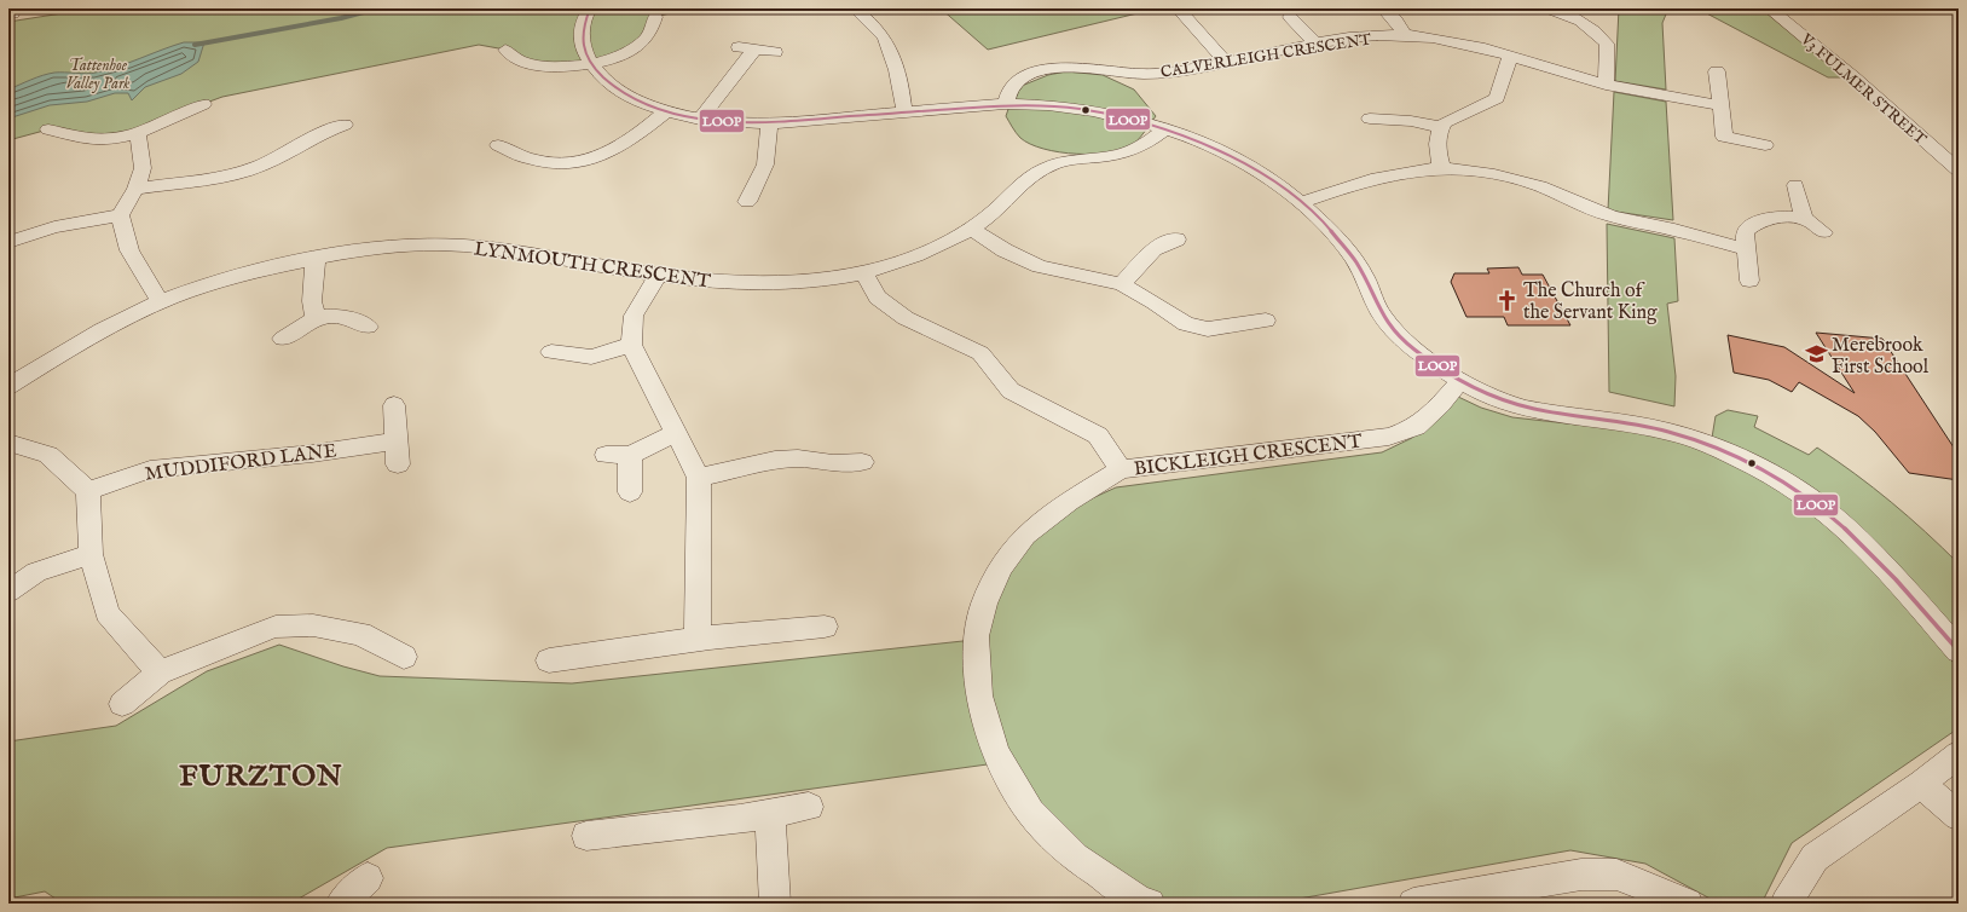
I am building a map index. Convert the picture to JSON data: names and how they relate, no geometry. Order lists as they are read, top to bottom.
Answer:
{
  "streets": {
    "street": [
      "CALVERLEIGH CRESCENT",
      "V3 FULMER STREET",
      "LYNMOUTH CRESCENT",
      "BICKLEIGH CRESCENT",
      "MUDDIFORD LANE"
    ]
  },
  "districts": ["FURZTON"],
  "parks": ["Tattenhoe Valley Park"],
  "places": {
    "church": ["The Church of the Servant King"],
    "school or university": ["Merebrook First School"]
  },
  "lines": ["transit line LOOP"]
}
